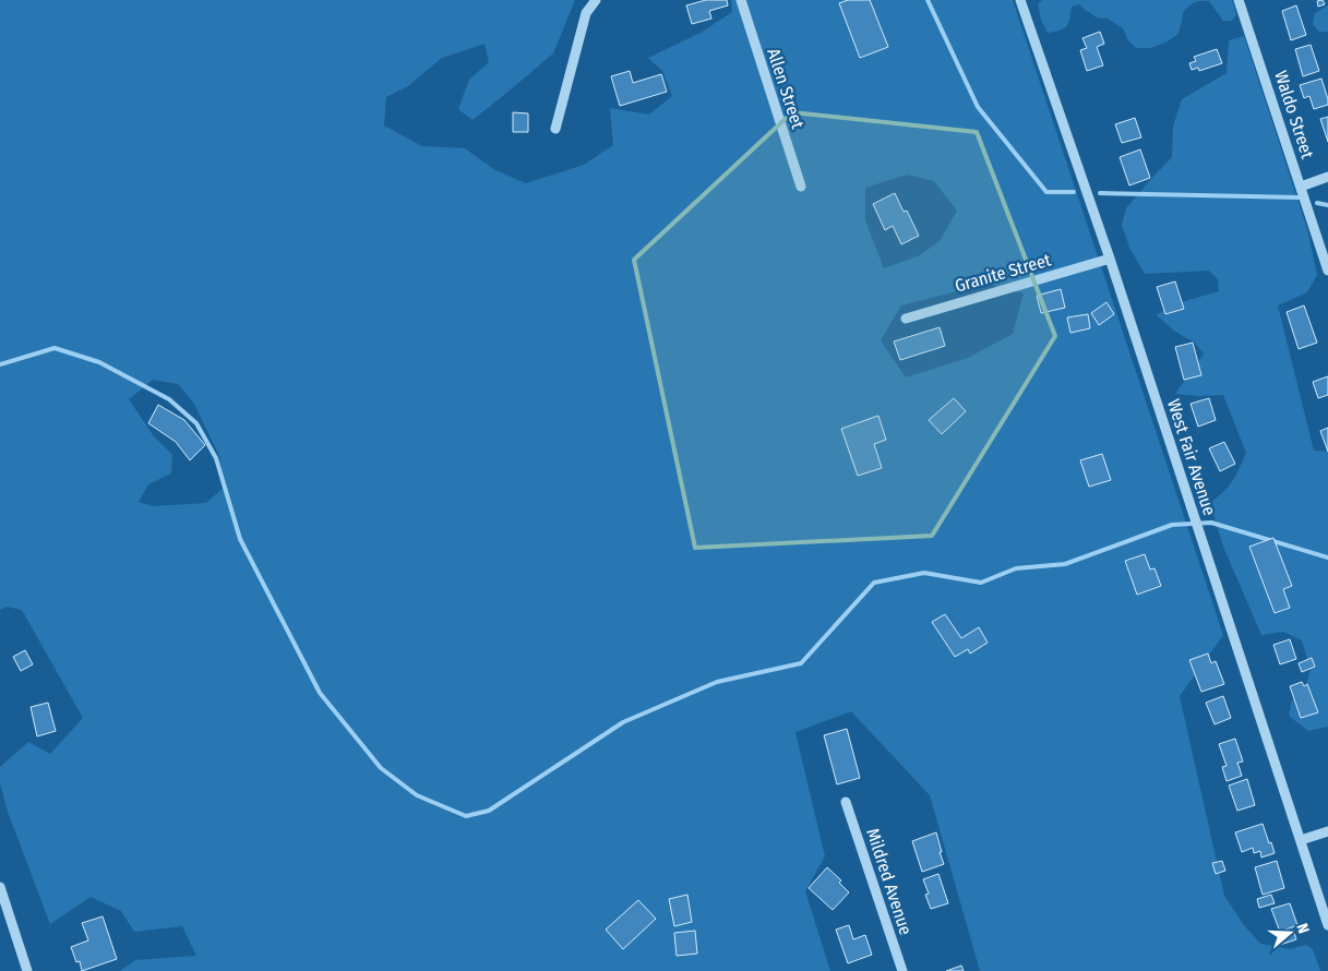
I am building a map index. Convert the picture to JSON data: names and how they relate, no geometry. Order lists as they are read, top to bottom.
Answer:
{
  "streets": {
    "street": [
      "Allen Street",
      "Waldo Street",
      "Granite Street",
      "West Fair Avenue",
      "Mildred Avenue"
    ]
  },
  "crossings": [
    ["Granite Street", "West Fair Avenue"]
  ],
  "north": "right"
}
